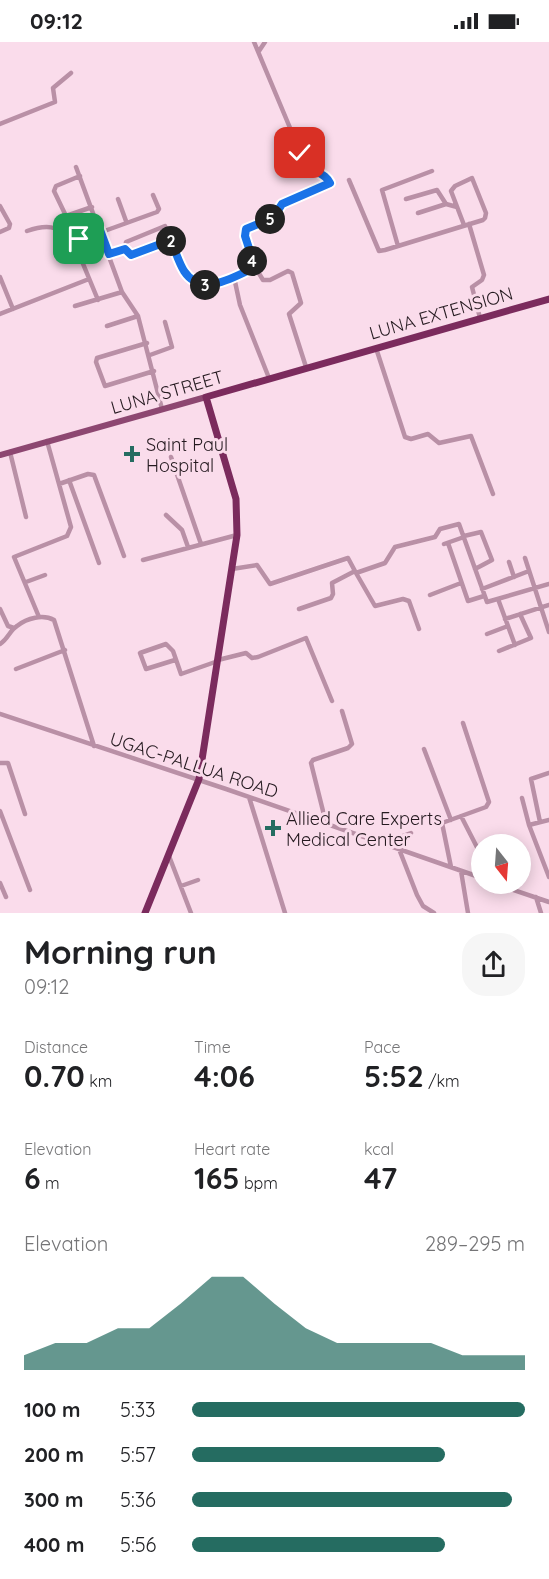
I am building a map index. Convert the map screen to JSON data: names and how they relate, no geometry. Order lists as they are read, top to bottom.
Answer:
{
  "streets": {
    "highway": ["LUNA EXTENSION", "LUNA STREET"],
    "street": ["UGAC-PALLUA ROAD"]
  },
  "crossings": [
    ["LUNA EXTENSION", "LUNA STREET"]
  ],
  "places": {
    "health": ["Saint Paul Hospital", "Allied Care Experts Medical Center"]
  },
  "north": "bottom",
  "page": {
    "status": "09:12",
    "pins": [
      "5",
      "2",
      "4",
      "3"
    ],
    "heading": ["Morning run", "09:12"],
    "stats": [
      ["Distance", "0.70 km"],
      ["Time", "4:06"],
      ["Pace", "5:52 /km"],
      ["Elevation", "6 m"],
      ["Heart rate", "165 bpm"],
      ["kcal", "47"]
    ],
    "chart": ["Elevation", "289–295 m"],
    "list": [
      {
        "name": "100 m",
        "note": "5:33"
      },
      {
        "name": "200 m",
        "note": "5:57"
      },
      {
        "name": "300 m",
        "note": "5:36"
      },
      {
        "name": "400 m",
        "note": "5:56"
      }
    ]
  }
}
